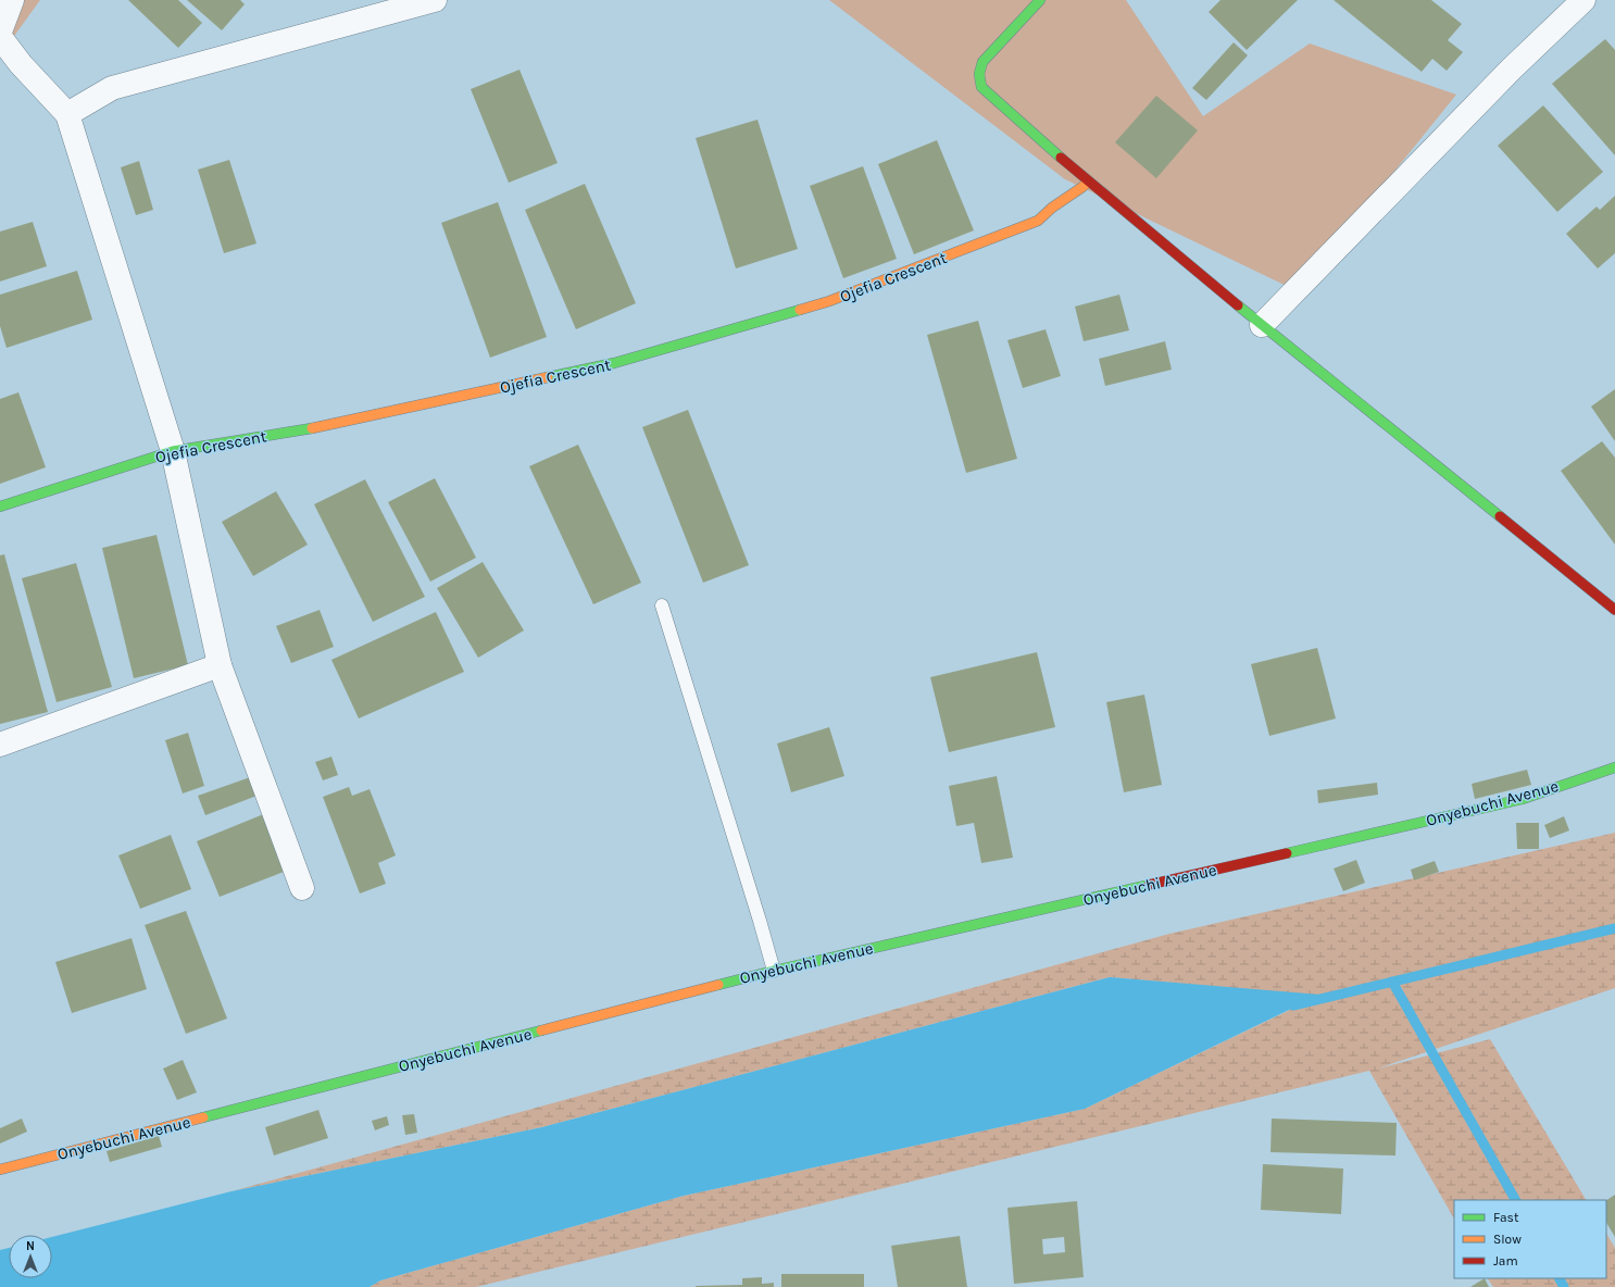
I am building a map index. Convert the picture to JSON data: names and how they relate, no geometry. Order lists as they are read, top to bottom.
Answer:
{
  "streets": {
    "street": ["Ojefia Crescent", "Onyebuchi Avenue"]
  },
  "legend": ["Fast", "Slow", "Jam"],
  "north": "top"
}
